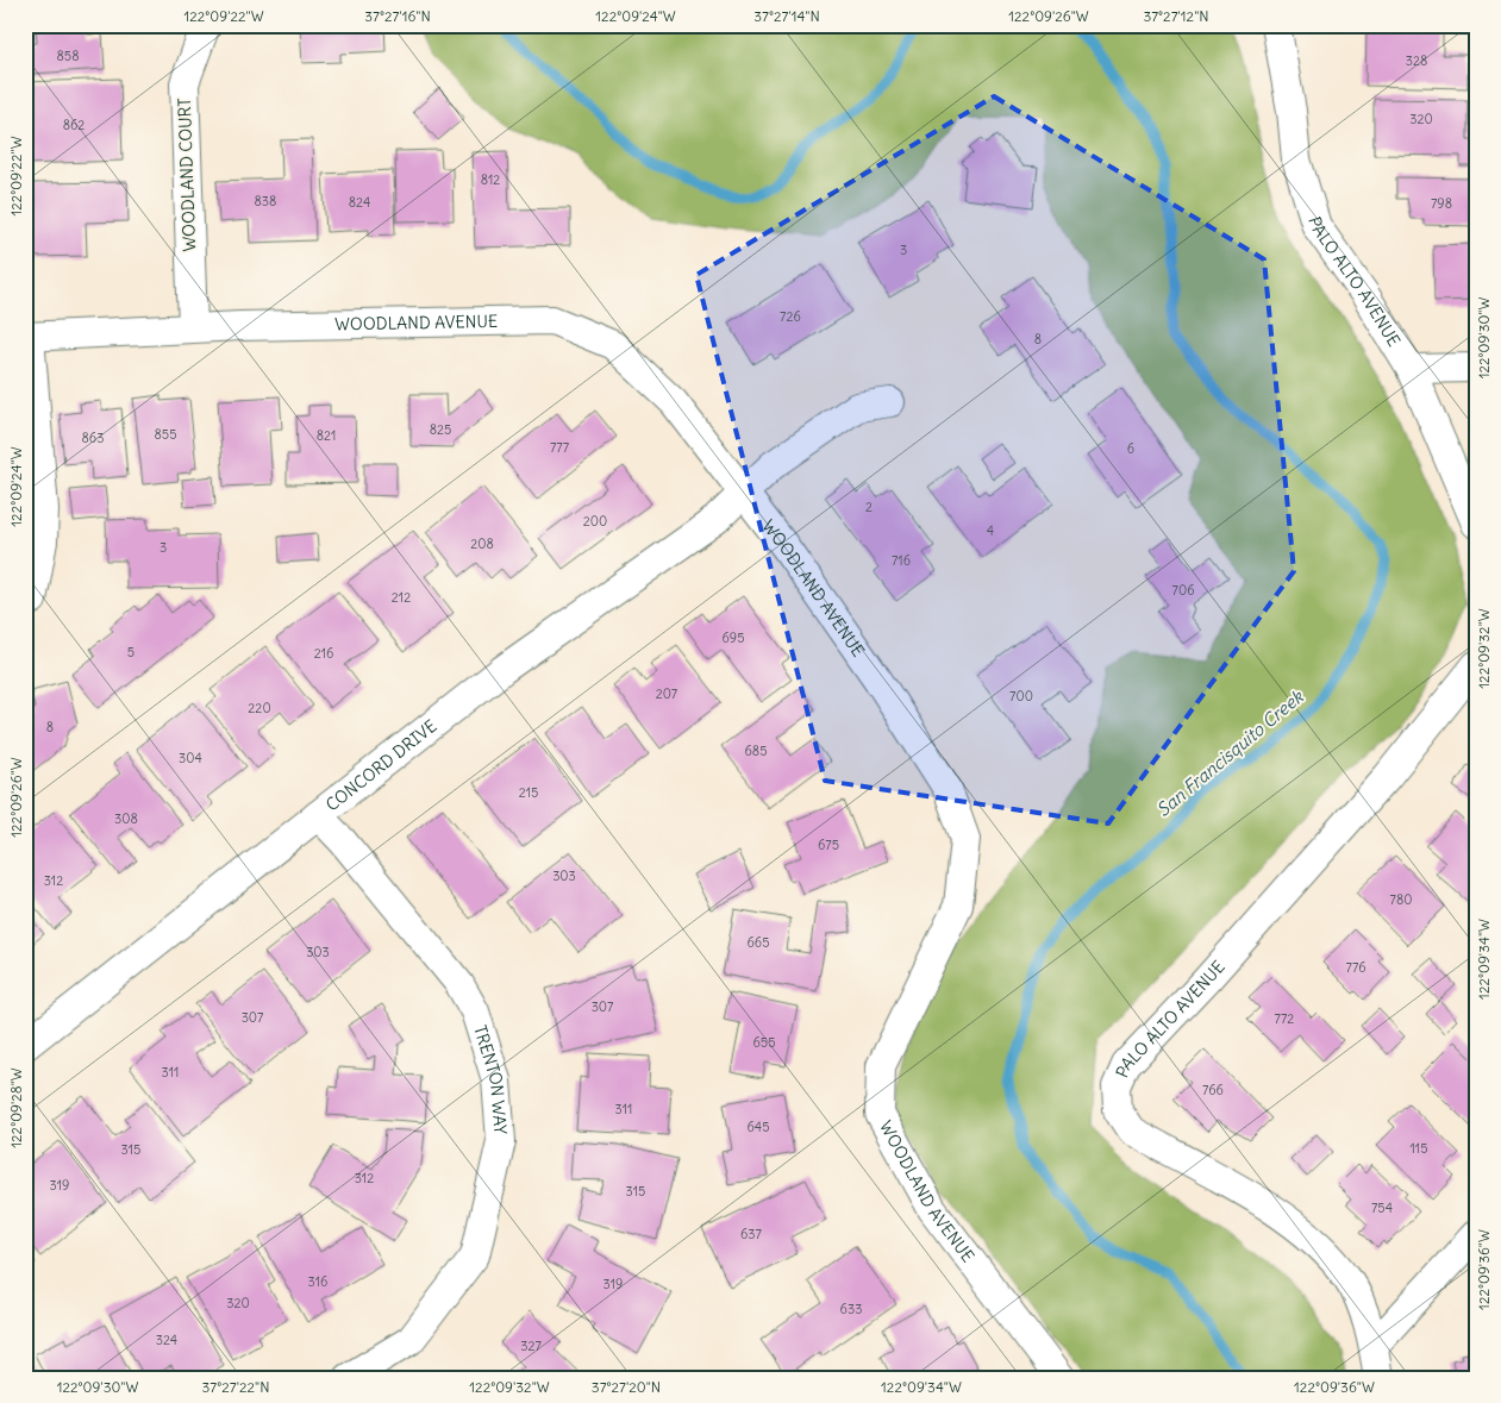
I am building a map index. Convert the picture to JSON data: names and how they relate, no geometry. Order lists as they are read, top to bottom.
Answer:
{
  "streets": {
    "street": [
      "WOODLAND COURT",
      "PALO ALTO AVENUE",
      "WOODLAND AVENUE",
      "CONCORD DRIVE",
      "TRENTON WAY"
    ]
  },
  "crossings": [
    ["WOODLAND COURT", "WOODLAND AVENUE"],
    ["WOODLAND AVENUE", "CONCORD DRIVE"],
    ["CONCORD DRIVE", "TRENTON WAY"]
  ],
  "water": ["San Francisquito Creek"],
  "house_numbers": [
    "858",
    "328",
    "320",
    "862",
    "812",
    "838",
    "824",
    "798",
    "3",
    "726",
    "8",
    "825",
    "855",
    "821",
    "863",
    "777",
    "6",
    "2",
    "200",
    "4",
    "208",
    "3",
    "716",
    "706",
    "212",
    "695",
    "5",
    "216",
    "207",
    "700",
    "220",
    "8",
    "685",
    "304",
    "215",
    "308",
    "675",
    "303",
    "312",
    "780",
    "665",
    "303",
    "776",
    "307",
    "307",
    "772",
    "655",
    "311",
    "766",
    "311",
    "645",
    "115",
    "315",
    "312",
    "319",
    "315",
    "754",
    "637",
    "316",
    "319",
    "320",
    "633",
    "324",
    "327"
  ],
  "coordinates": [
    "122°09'22\"W",
    "37°27'16\"N",
    "122°09'24\"W",
    "37°27'14\"N",
    "122°09'26\"W",
    "37°27'12\"N",
    "122°09'30\"W",
    "122°09'32\"W",
    "122°09'34\"W",
    "122°09'28\"W",
    "122°09'36\"W",
    "37°27'22\"N",
    "37°27'20\"N"
  ]
}
